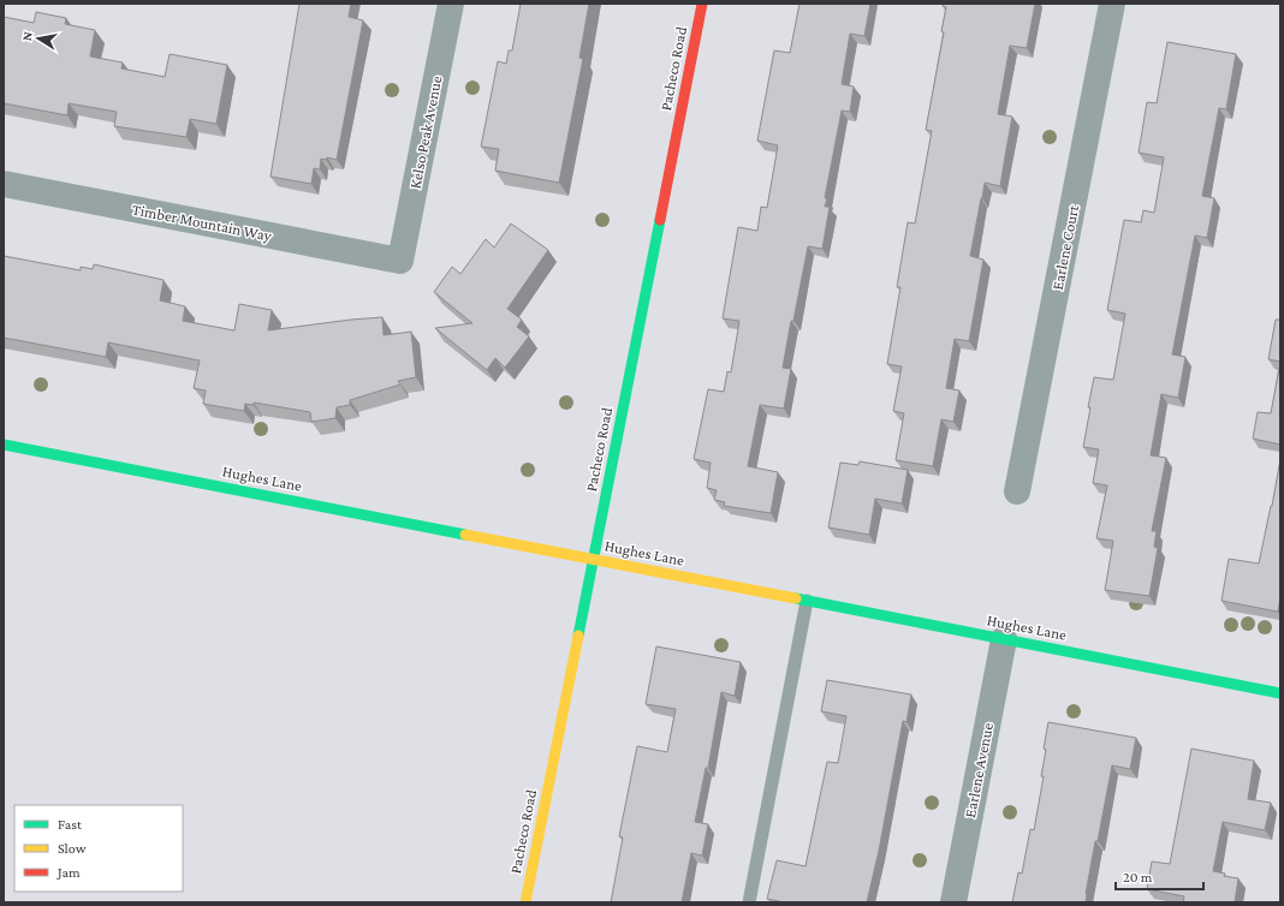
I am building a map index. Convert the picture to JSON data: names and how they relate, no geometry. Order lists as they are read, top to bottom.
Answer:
{
  "streets": {
    "street": [
      "Pacheco Road",
      "Kelso Peak Avenue",
      "Timber Mountain Way",
      "Earlene Court",
      "Hughes Lane",
      "Earlene Avenue"
    ]
  },
  "crossings": [
    ["Pacheco Road", "Hughes Lane"],
    ["Kelso Peak Avenue", "Timber Mountain Way"],
    ["Hughes Lane", "Earlene Avenue"]
  ],
  "legend": ["Fast", "Slow", "Jam"],
  "scale_bar": "20 m",
  "north": "left"
}
